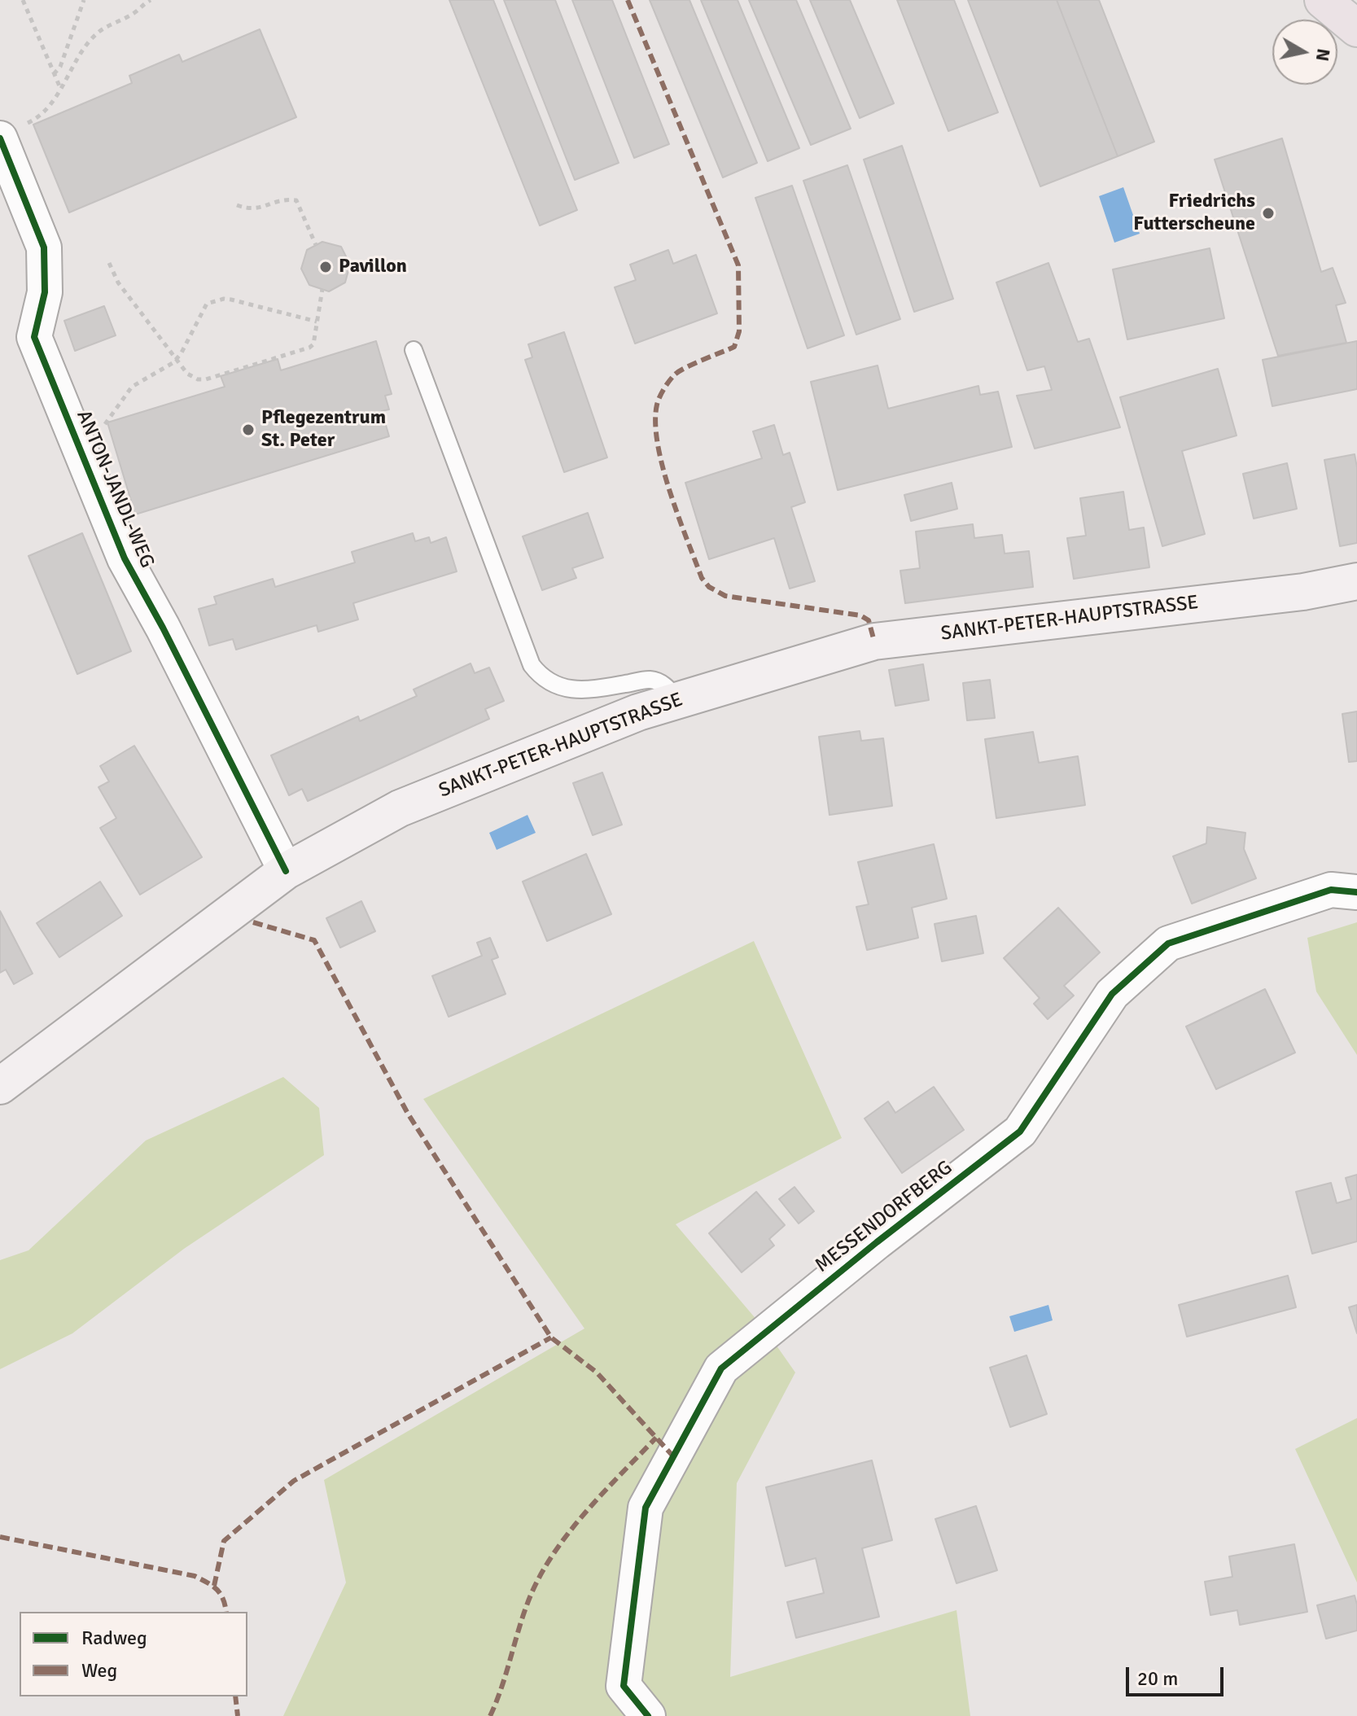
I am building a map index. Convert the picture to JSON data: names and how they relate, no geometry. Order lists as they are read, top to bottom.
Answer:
{
  "streets": {
    "main road": ["SANKT-PETER-HAUPTSTRASSE"],
    "street": ["ANTON-JANDL-WEG", "MESSENDORFBERG"]
  },
  "crossings": [
    ["ANTON-JANDL-WEG", "SANKT-PETER-HAUPTSTRASSE"]
  ],
  "places": ["Friedrichs Futterscheune", "Pavillon", "Pflegezentrum St. Peter"],
  "legend": ["Radweg", "Weg"],
  "scale_bar": "20 m",
  "north": "right"
}
